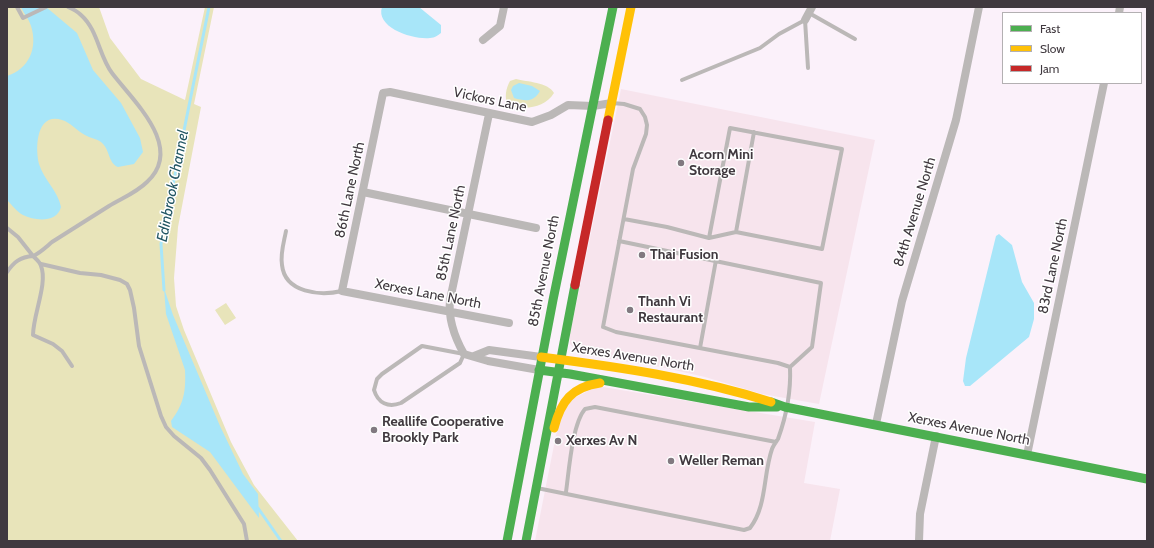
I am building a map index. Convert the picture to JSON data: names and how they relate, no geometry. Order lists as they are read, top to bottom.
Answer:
{
  "streets": {
    "main road": ["85th Avenue North", "Xerxes Avenue North"],
    "street": [
      "Vickors Lane",
      "86th Lane North",
      "84th Avenue North",
      "85th Lane North",
      "83rd Lane North",
      "Xerxes Lane North"
    ]
  },
  "crossings": [
    ["Vickors Lane", "86th Lane North"],
    ["Vickors Lane", "85th Lane North"],
    ["Vickors Lane", "85th Avenue North"],
    ["86th Lane North", "Xerxes Lane North"],
    ["84th Avenue North", "Xerxes Avenue North"],
    ["85th Lane North", "Xerxes Lane North"],
    ["85th Lane North", "Xerxes Avenue North"],
    ["83rd Lane North", "Xerxes Avenue North"],
    ["85th Avenue North", "Xerxes Avenue North"]
  ],
  "water": ["Edinbrook Channel"],
  "places": [
    "Acorn Mini Storage",
    "Thai Fusion",
    "Thanh Vi Restaurant",
    "Reallife Cooperative Brookly Park",
    "Xerxes Av N",
    "Weller Reman"
  ],
  "legend": ["Fast", "Slow", "Jam"]
}
